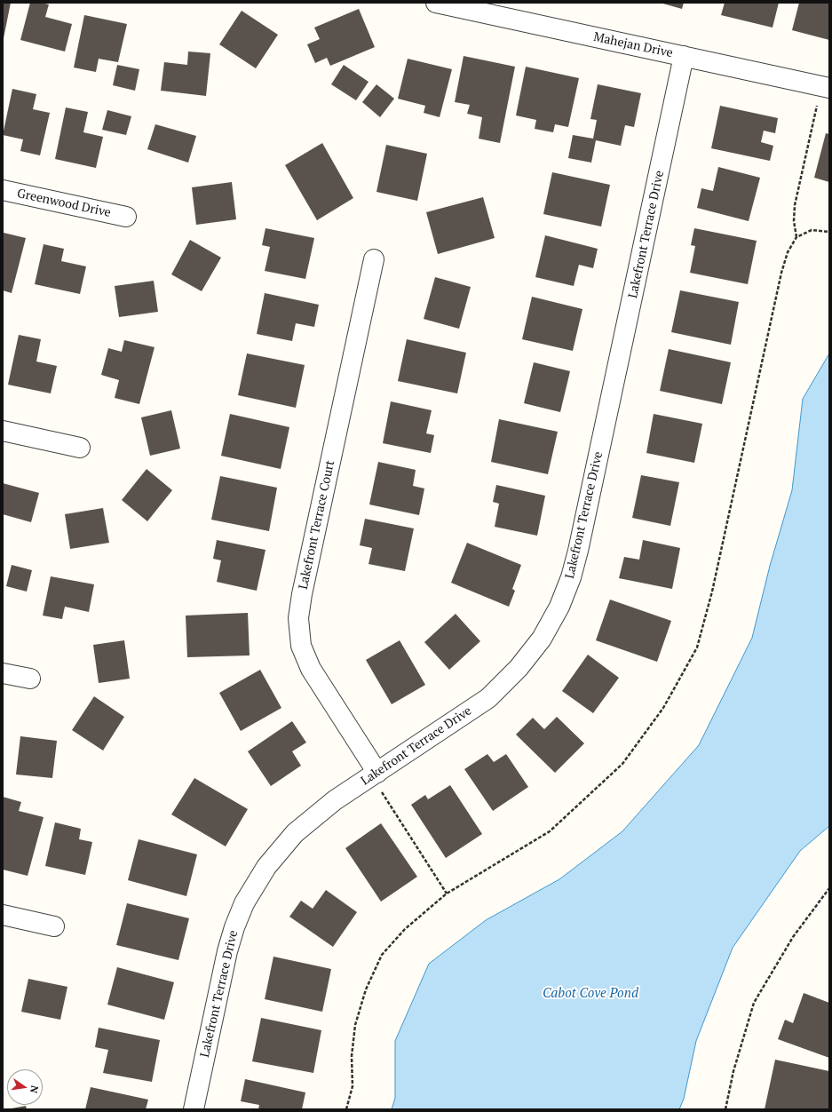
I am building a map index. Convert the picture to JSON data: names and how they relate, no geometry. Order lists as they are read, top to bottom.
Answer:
{
  "streets": {
    "street": [
      "Mahejan Drive",
      "Greenwood Drive",
      "Lakefront Terrace Drive",
      "Lakefront Terrace Court"
    ]
  },
  "crossings": [
    ["Mahejan Drive", "Lakefront Terrace Drive"],
    ["Lakefront Terrace Drive", "Lakefront Terrace Court"]
  ],
  "water": ["Cabot Cove Pond"],
  "north": "right"
}
